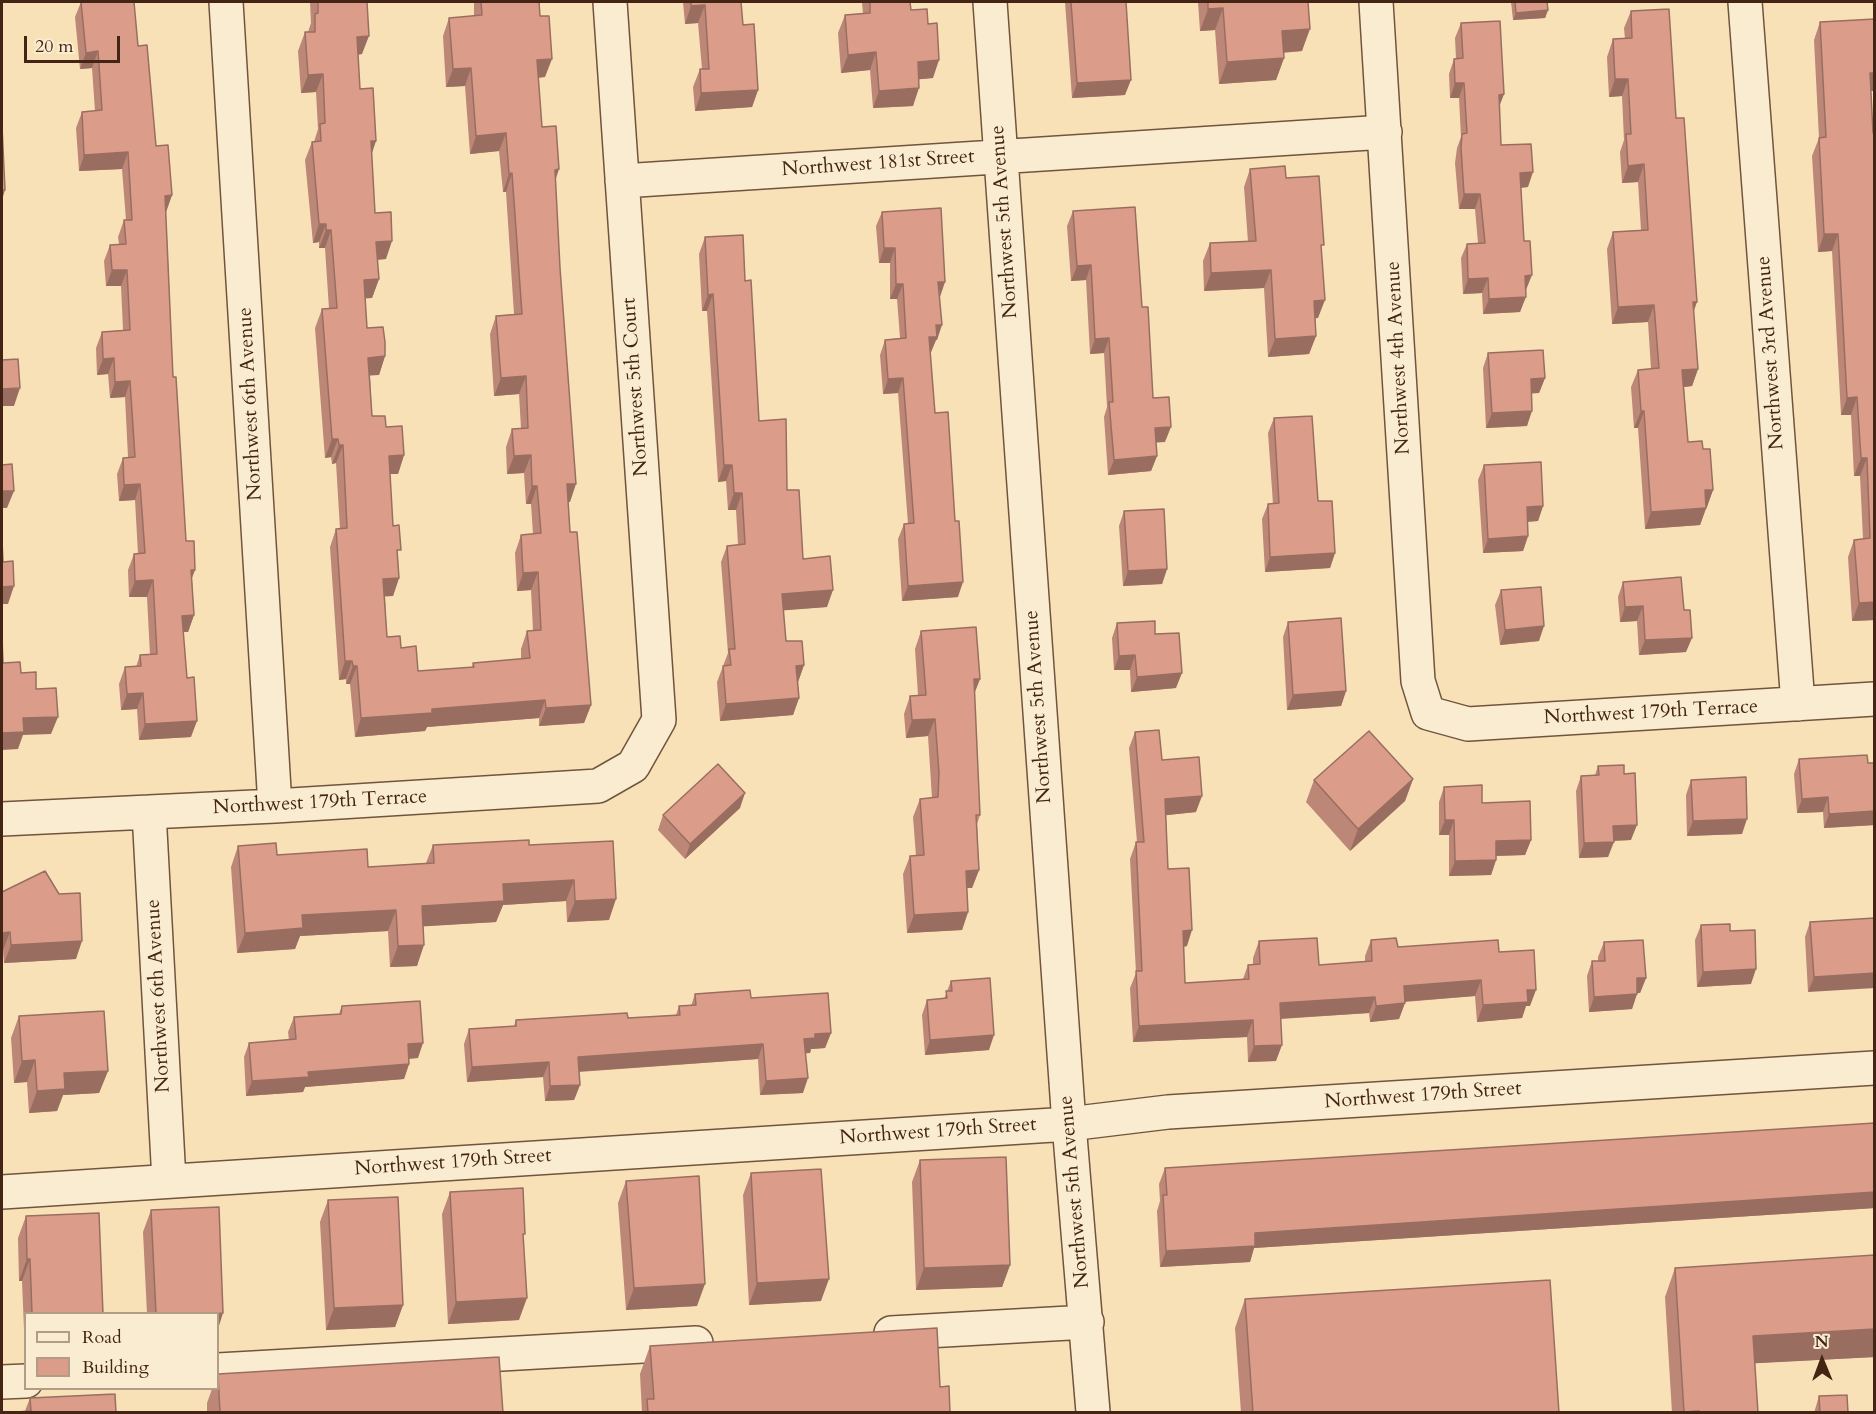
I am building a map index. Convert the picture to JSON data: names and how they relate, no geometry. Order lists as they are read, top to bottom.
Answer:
{
  "streets": {
    "street": [
      "Northwest 181st Street",
      "Northwest 5th Avenue",
      "Northwest 3rd Avenue",
      "Northwest 4th Avenue",
      "Northwest 5th Court",
      "Northwest 6th Avenue",
      "Northwest 179th Terrace",
      "Northwest 179th Street"
    ]
  },
  "crossings": [
    ["Northwest 181st Street", "Northwest 5th Avenue"],
    ["Northwest 181st Street", "Northwest 4th Avenue"],
    ["Northwest 181st Street", "Northwest 5th Court"],
    ["Northwest 5th Avenue", "Northwest 179th Street"],
    ["Northwest 3rd Avenue", "Northwest 179th Terrace"],
    ["Northwest 4th Avenue", "Northwest 179th Terrace"],
    ["Northwest 5th Court", "Northwest 179th Terrace"],
    ["Northwest 6th Avenue", "Northwest 179th Terrace"],
    ["Northwest 6th Avenue", "Northwest 179th Street"]
  ],
  "legend": ["Road", "Building"],
  "scale_bar": "20 m",
  "north": "top"
}
